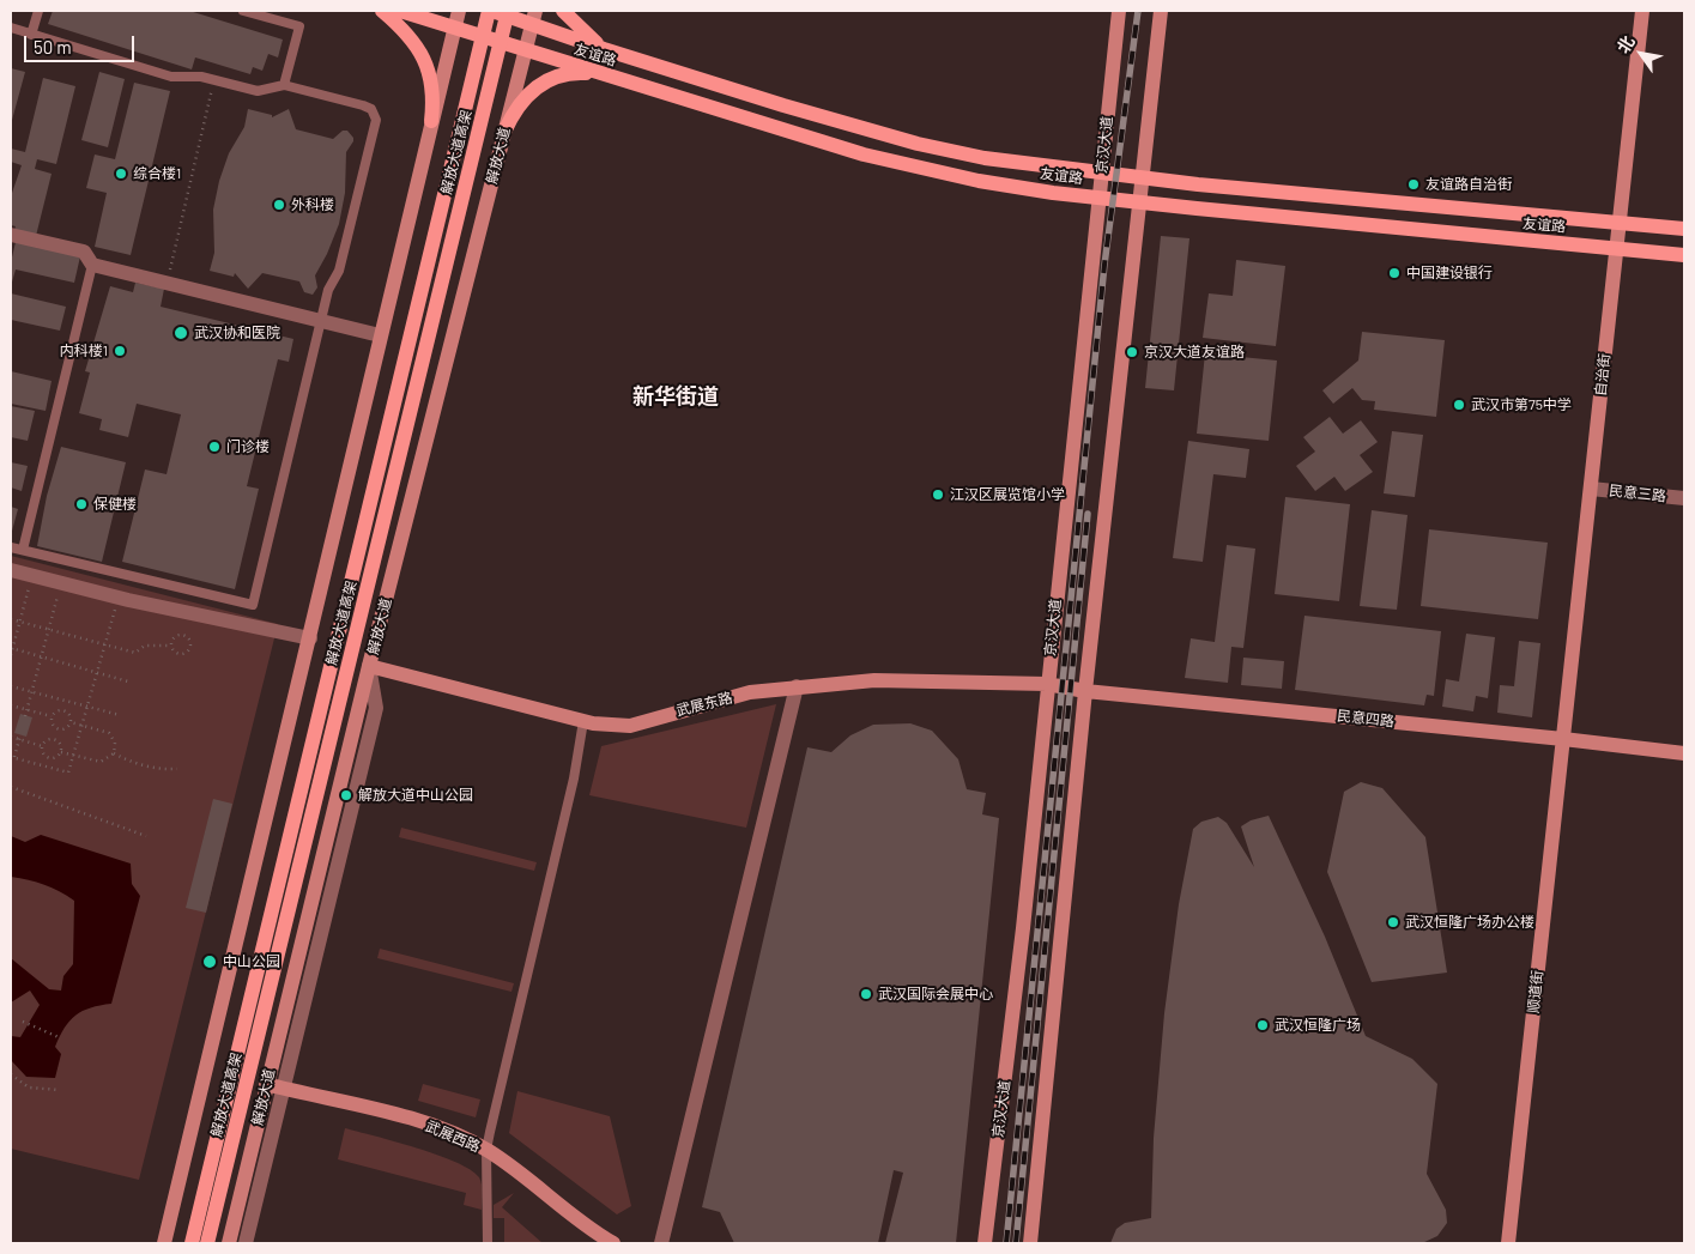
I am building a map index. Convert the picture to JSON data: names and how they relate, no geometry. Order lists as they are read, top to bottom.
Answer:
{
  "streets": {
    "main road": [
      "友谊路",
      "京汉大道",
      "解放大道高架",
      "解放大道",
      "自治街",
      "武展东路",
      "民意四路",
      "顺道街",
      "武展西路"
    ],
    "street": ["民意三路"]
  },
  "crossings": [
    ["友谊路", "京汉大道"],
    ["友谊路", "解放大道高架"],
    ["友谊路", "解放大道"],
    ["友谊路", "自治街"],
    ["京汉大道", "武展东路"],
    ["京汉大道", "民意四路"],
    ["解放大道", "武展东路"],
    ["解放大道", "武展西路"],
    ["自治街", "民意三路"],
    ["自治街", "民意四路"],
    ["自治街", "顺道街"],
    ["武展东路", "民意四路"],
    ["民意四路", "顺道街"]
  ],
  "districts": ["新华街道"],
  "places": [
    "综合楼1",
    "友谊路自治街",
    "外科楼",
    "中国建设银行",
    "武汉协和医院",
    "内科楼1",
    "京汉大道友谊路",
    "武汉市第75中学",
    "门诊楼",
    "江汉区展览馆小学",
    "保健楼",
    "解放大道中山公园",
    "武汉恒隆广场办公楼",
    "中山公园",
    "武汉国际会展中心",
    "武汉恒隆广场"
  ],
  "scale_bar": "50 m",
  "north": "top left"
}
